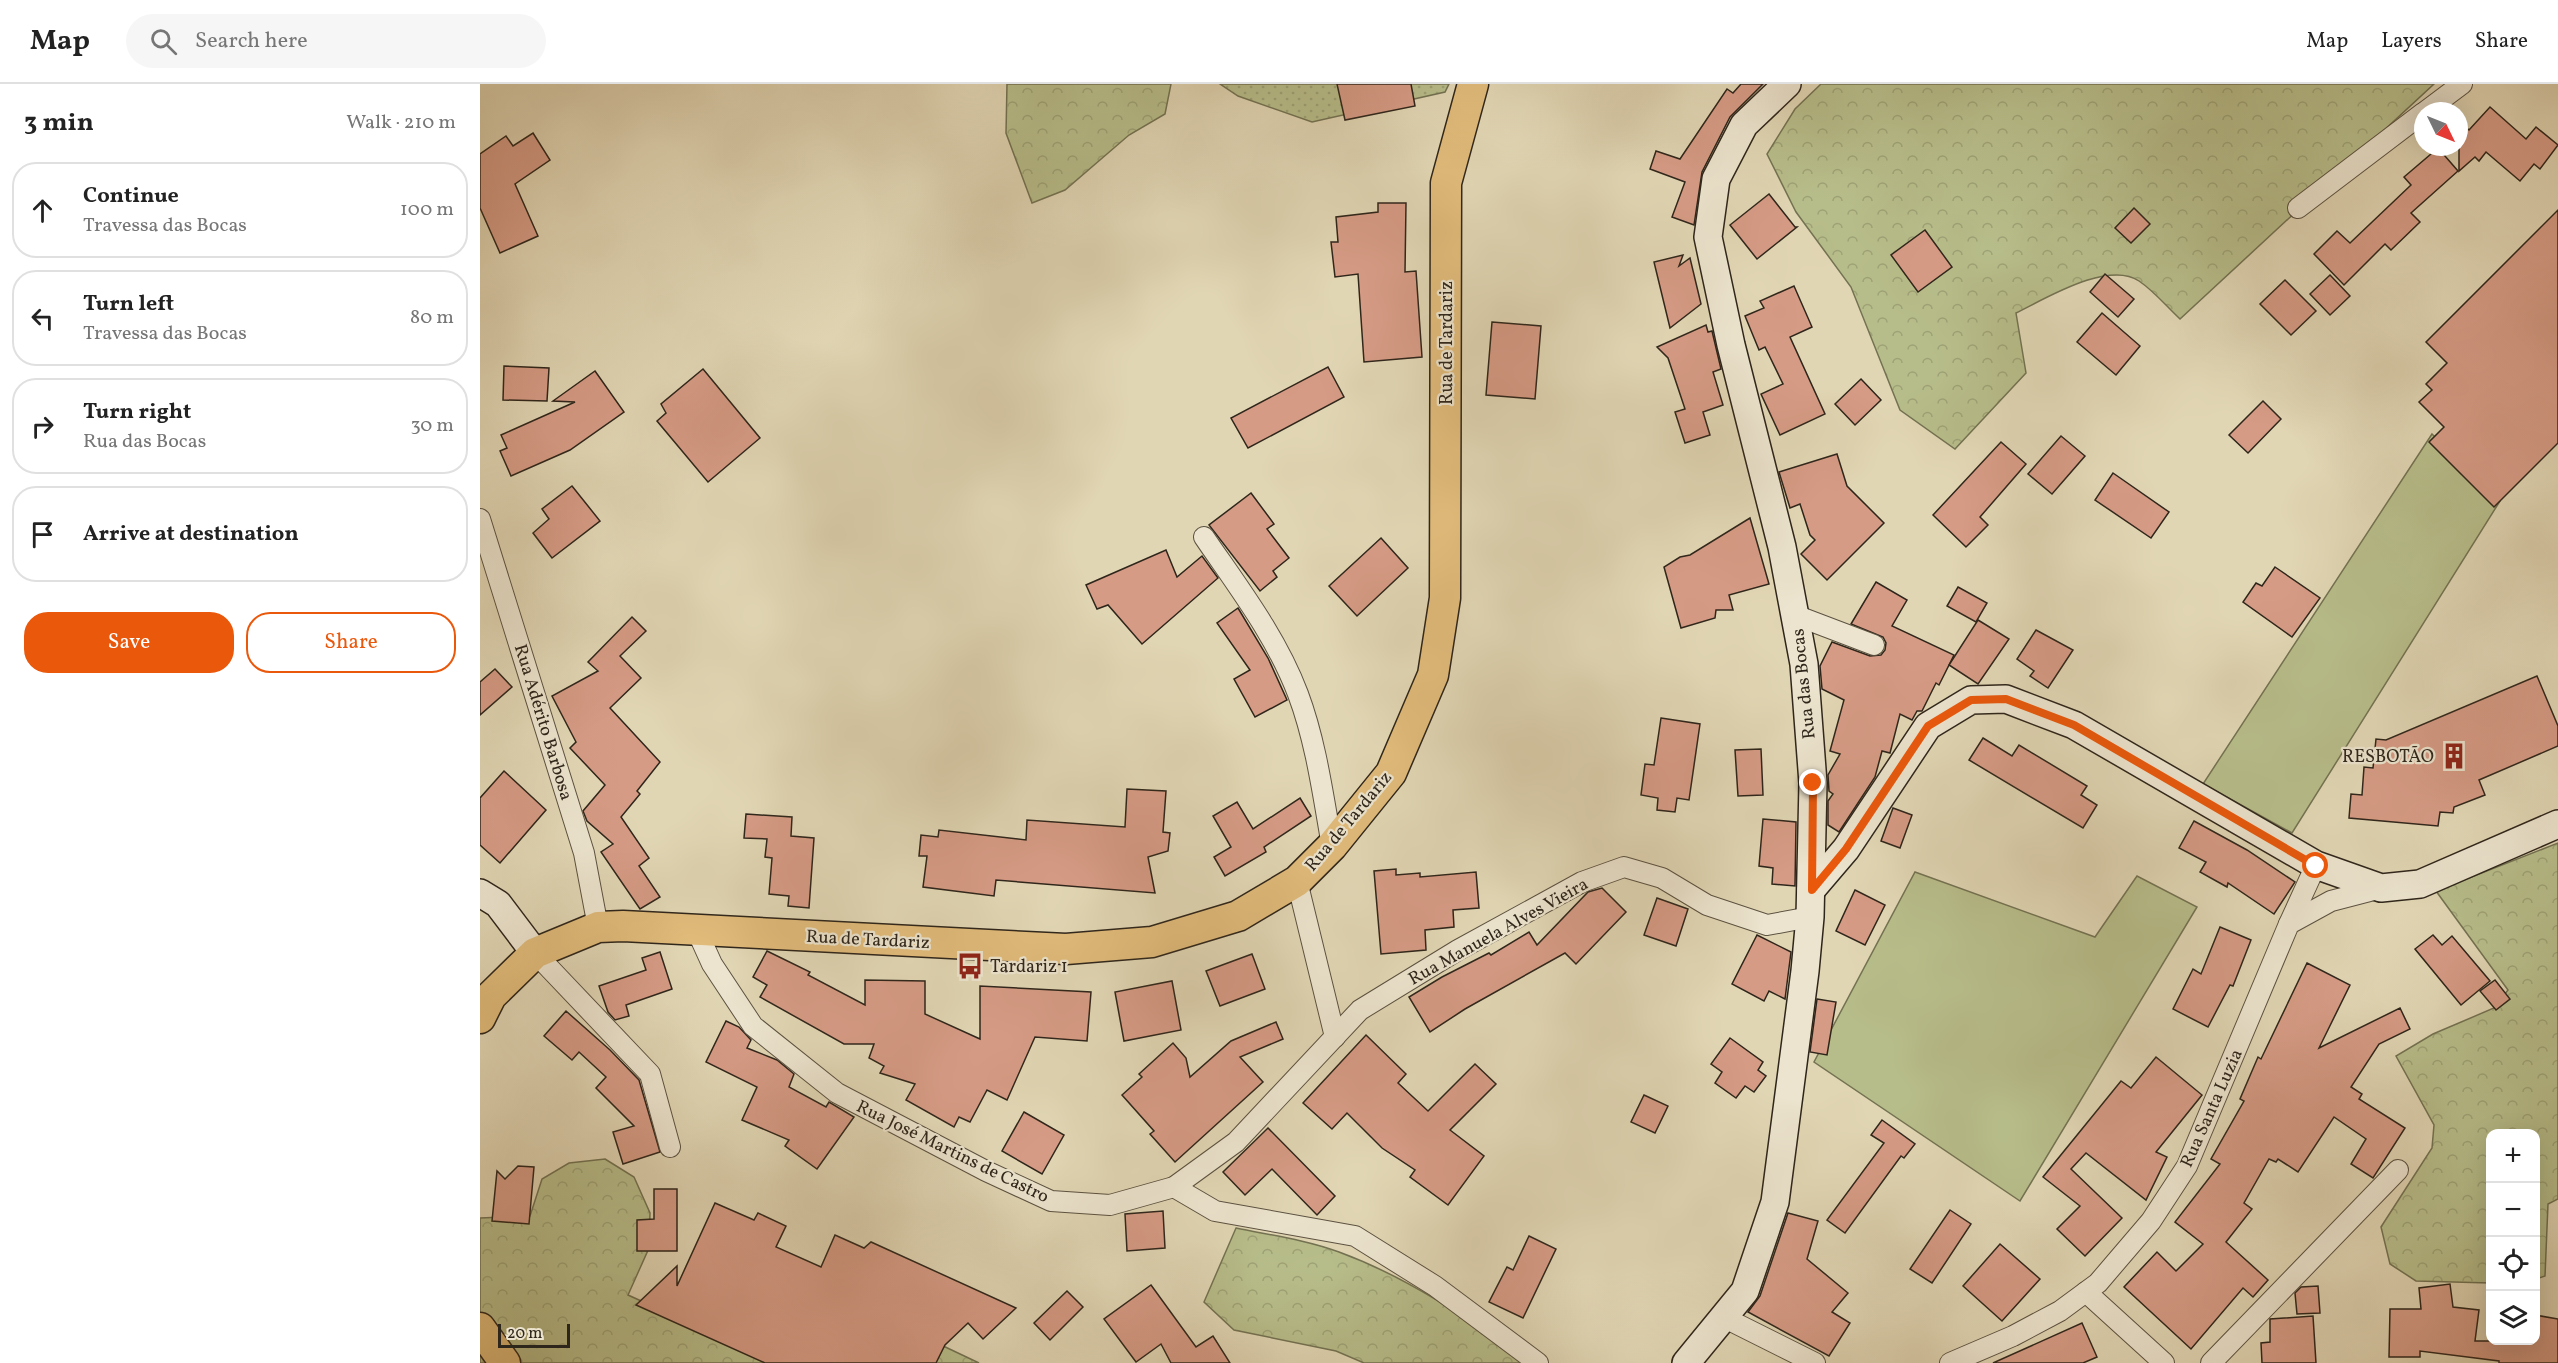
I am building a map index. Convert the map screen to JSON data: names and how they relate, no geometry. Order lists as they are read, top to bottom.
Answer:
{
  "streets": {
    "main road": ["Rua de Tardariz"],
    "street": [
      "Rua das Bocas",
      "Rua Adérito Barbosa",
      "Rua Manuela Alves Vieira",
      "Rua Santa Luzia",
      "Rua José Martins de Castro"
    ]
  },
  "crossings": [
    ["Rua de Tardariz", "Rua Adérito Barbosa"],
    ["Rua de Tardariz", "Rua José Martins de Castro"],
    ["Rua das Bocas", "Rua Manuela Alves Vieira"],
    ["Rua Manuela Alves Vieira", "Rua José Martins de Castro"]
  ],
  "places": {
    "building": ["RESBOTÃO"],
    "bus stop": ["Tardariz 1"]
  },
  "scale_bar": "20 m",
  "north": "bottom right",
  "page": {
    "header": "Map",
    "search": "Search here",
    "nav": ["Map", "Layers", "Share"],
    "heading": ["3 min", "Walk · 210 m"],
    "list": [
      ["Continue", "Travessa das Bocas", "100 m"],
      ["Turn left", "Travessa das Bocas", "80 m"],
      ["Turn right", "Rua das Bocas", "30 m"],
      "Arrive at destination"
    ],
    "buttons": ["Save", "Share"],
    "map_buttons": ["+", "−"],
    "scale": "20 m"
  }
}
